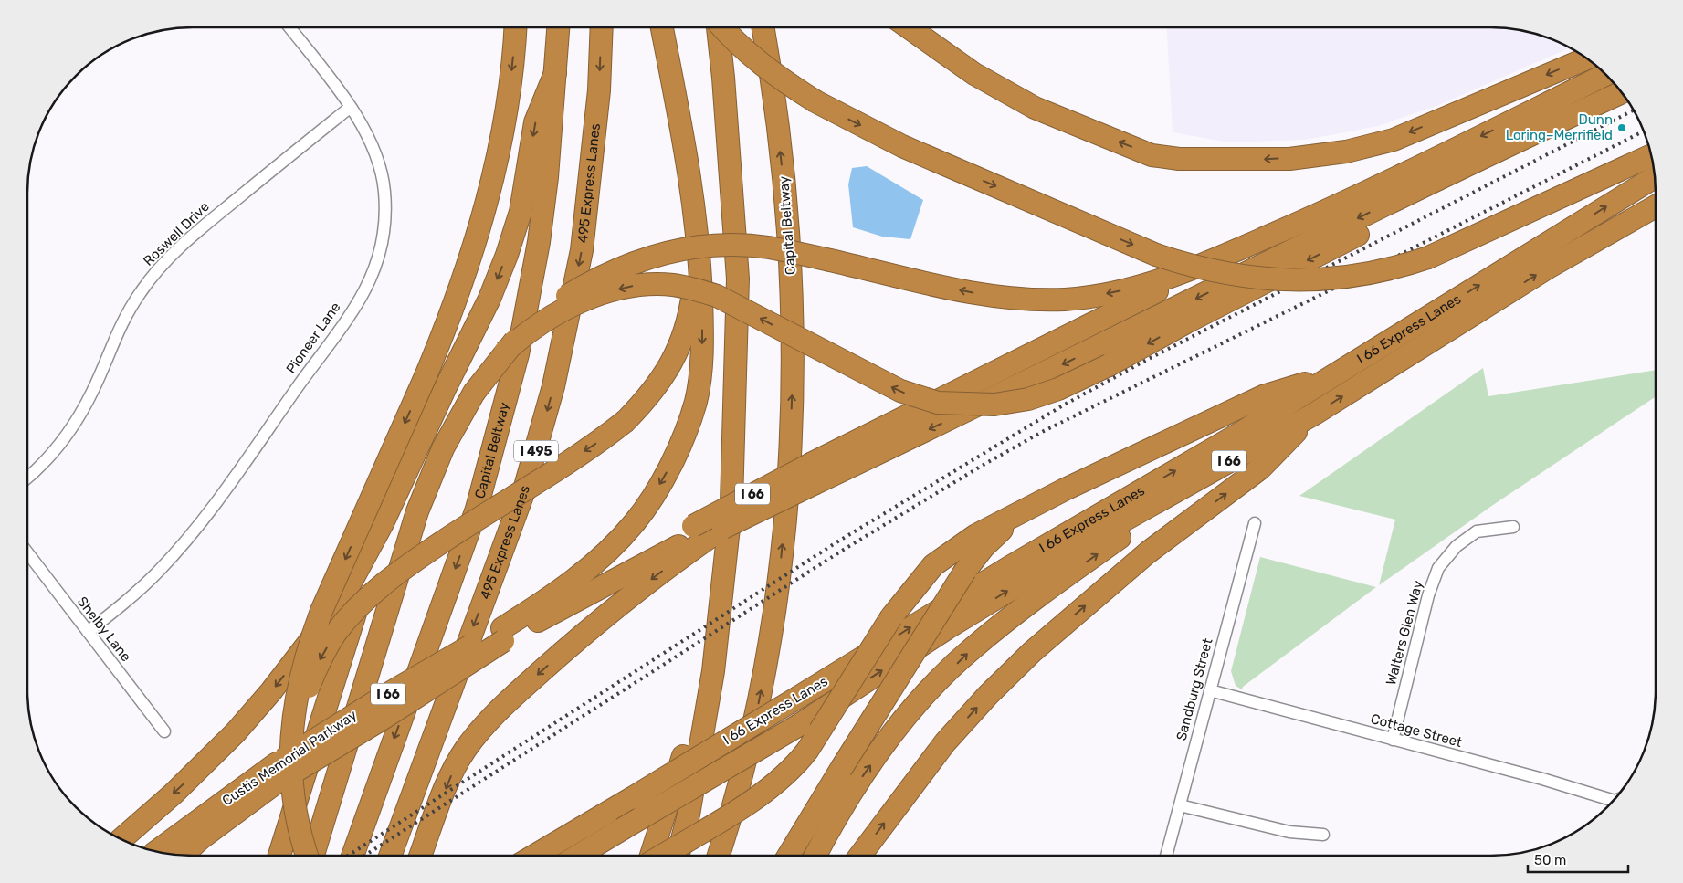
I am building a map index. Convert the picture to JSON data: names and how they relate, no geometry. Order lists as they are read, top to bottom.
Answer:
{
  "streets": {
    "highway": [
      "495 Express Lanes",
      "Capital Beltway",
      "I 66 Express Lanes",
      "I 495",
      "I 66",
      "Custis Memorial Parkway"
    ],
    "street": [
      "Roswell Drive",
      "Pioneer Lane",
      "Shelby Lane",
      "Walters Glen Way",
      "Sandburg Street",
      "Cottage Street"
    ]
  },
  "crossings": [
    ["Roswell Drive", "Pioneer Lane"],
    ["Pioneer Lane", "Shelby Lane"],
    ["I 66", "Custis Memorial Parkway"],
    ["Walters Glen Way", "Cottage Street"],
    ["Sandburg Street", "Cottage Street"]
  ],
  "places": ["Dunn Loring–Merrifield"],
  "scale_bar": "50 m"
}
